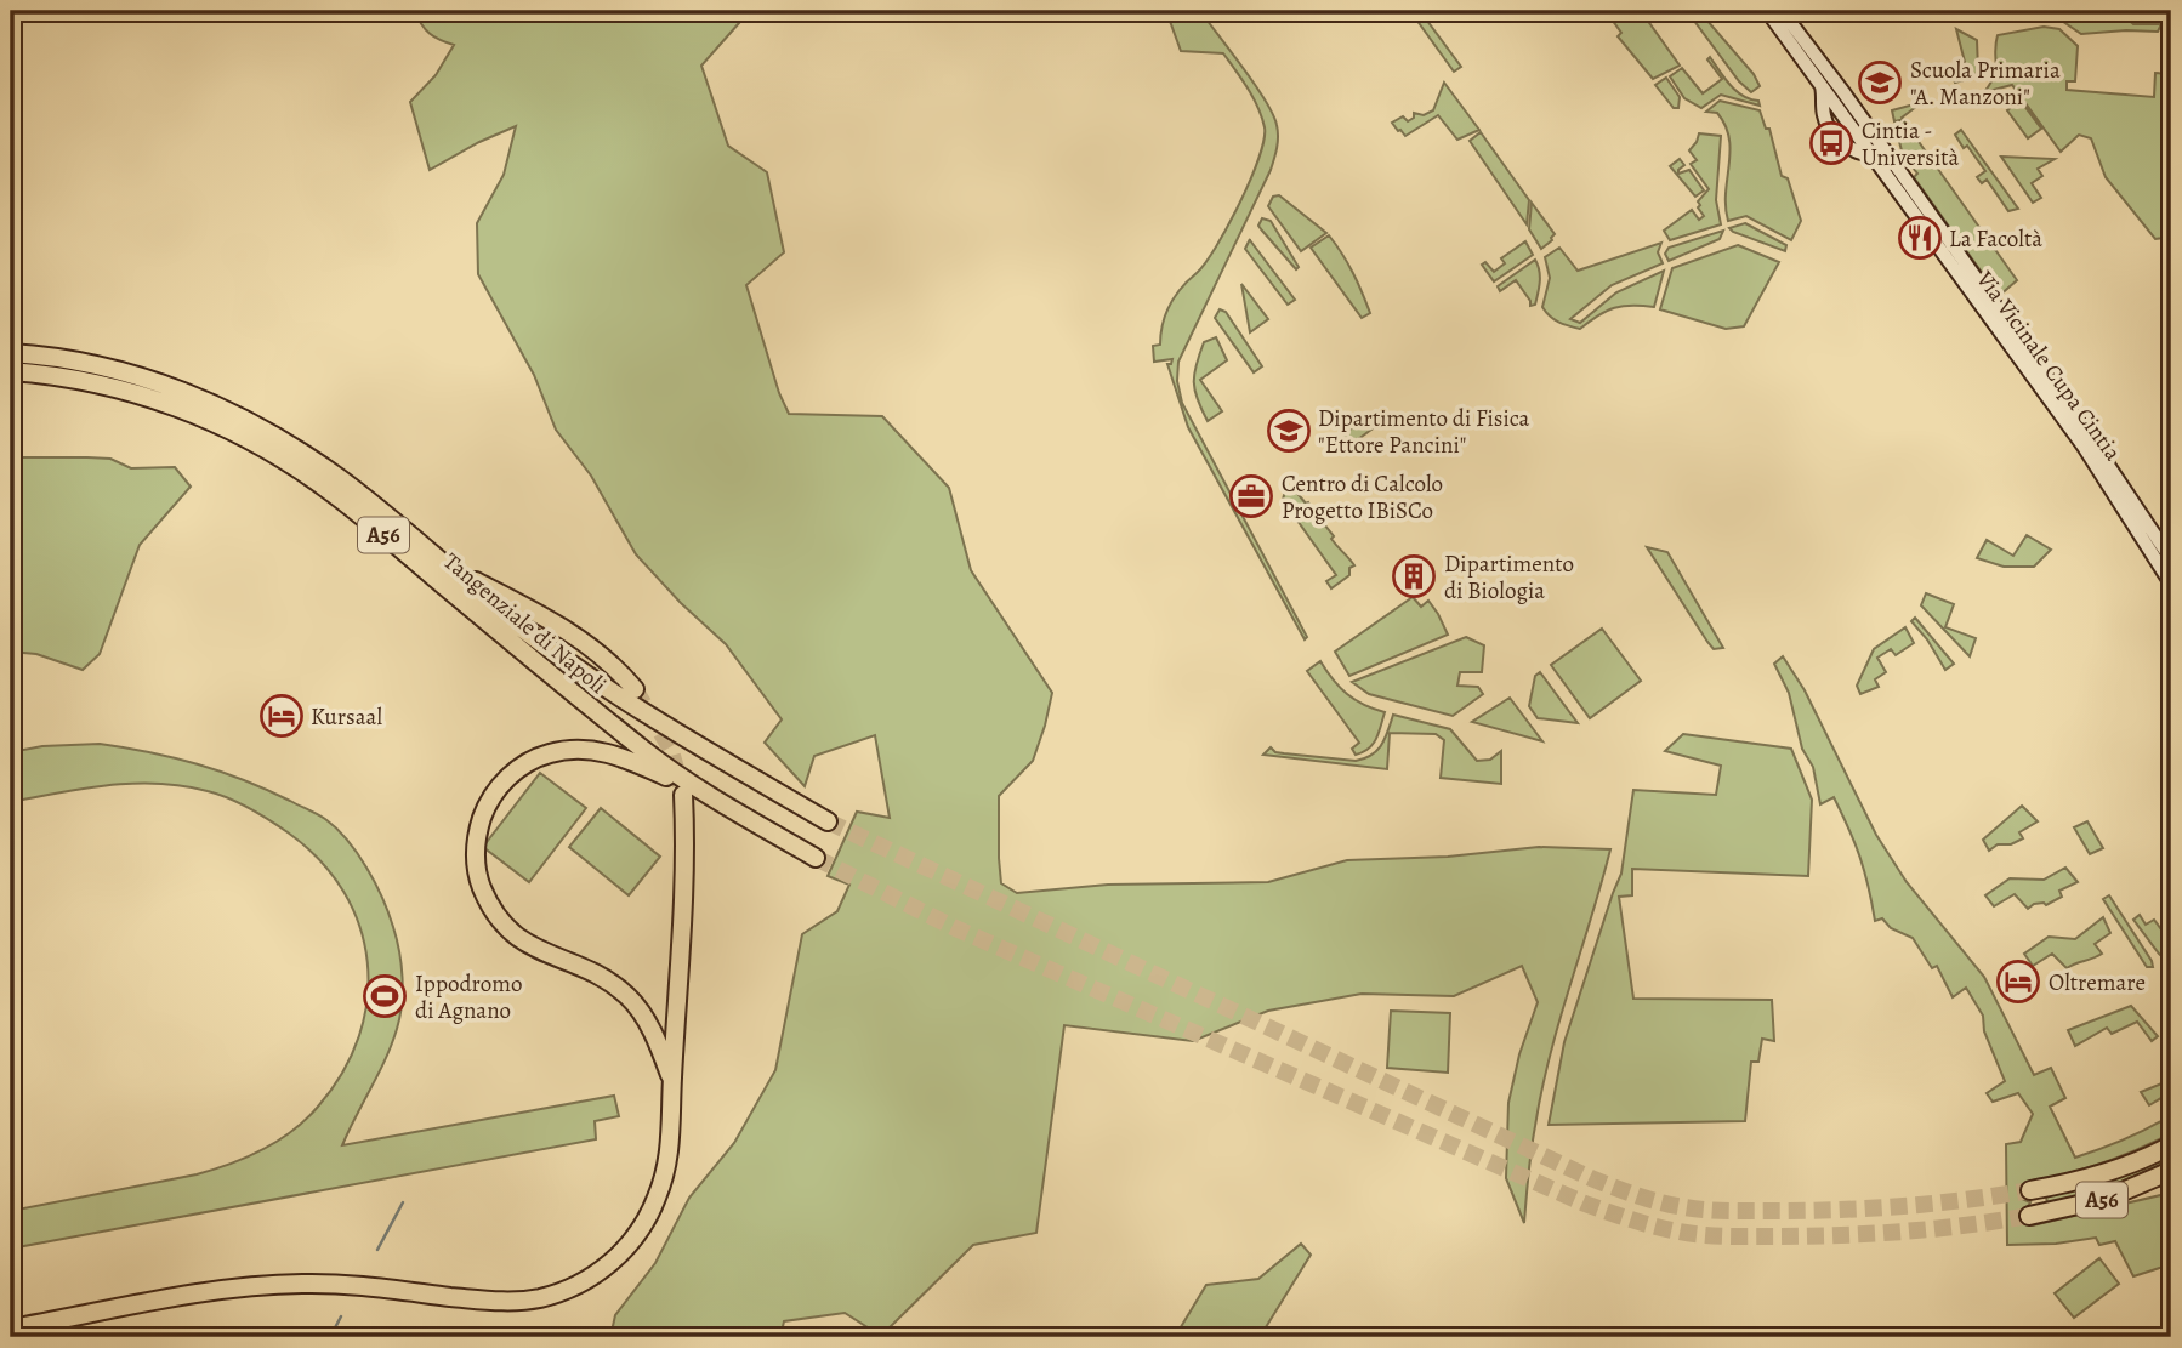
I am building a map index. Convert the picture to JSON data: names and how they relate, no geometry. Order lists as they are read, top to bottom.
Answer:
{
  "streets": {
    "highway": ["A56", "Tangenziale di Napoli"],
    "main road": ["Via Vicinale Cupa Cintia"]
  },
  "places": {
    "school or university": ["Scuola Primaria \"A. Manzoni\"", "Dipartimento di Fisica \"Ettore Pancini\""],
    "bus stop": ["Cintia - Università"],
    "restaurant": ["La Facoltà"],
    "office": ["Centro di Calcolo Progetto IBiSCo"],
    "building": ["Dipartimento di Biologia"],
    "hotel": ["Kursaal", "Oltremare"],
    "sports": ["Ippodromo di Agnano"]
  }
}
